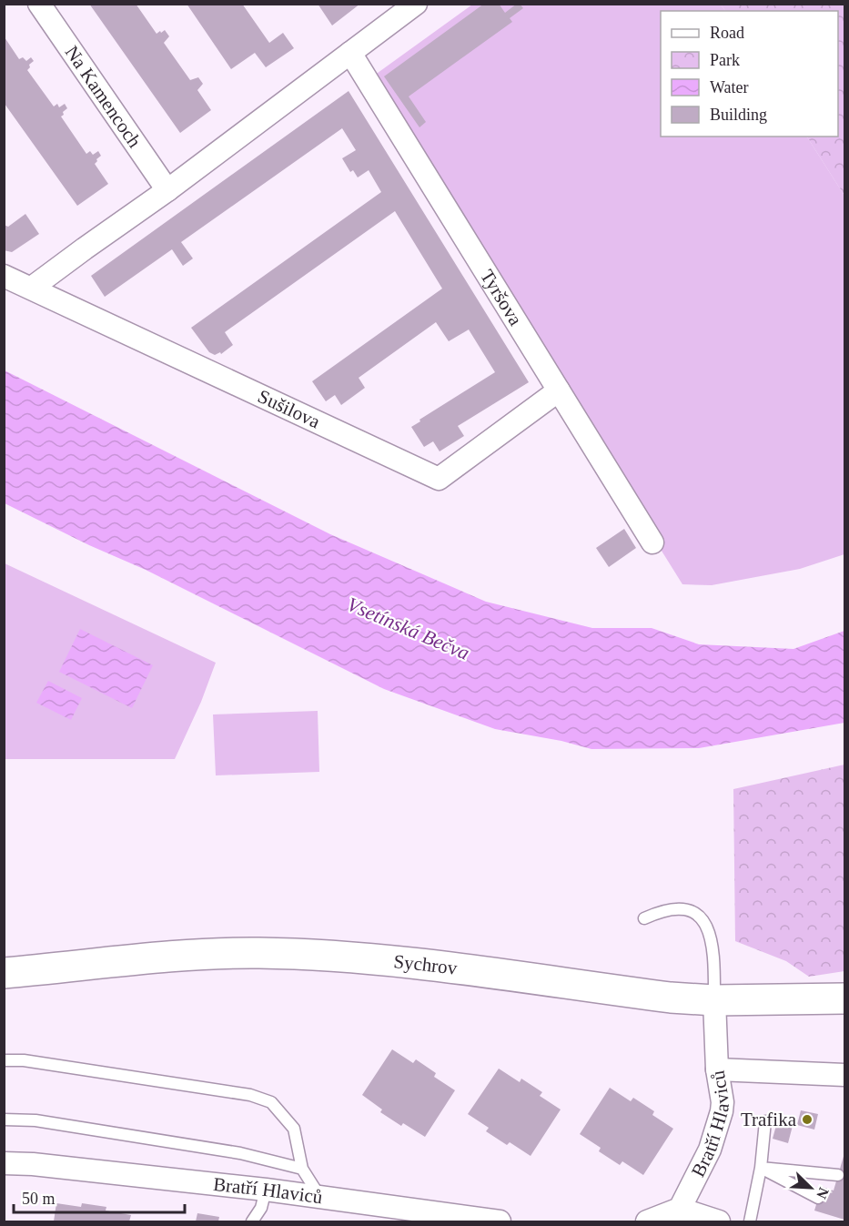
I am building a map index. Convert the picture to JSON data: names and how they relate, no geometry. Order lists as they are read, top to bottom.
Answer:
{
  "streets": {
    "street": [
      "Na Kamencoch",
      "Tyršova",
      "Sušilova",
      "Sychrov",
      "Bratří Hlaviců"
    ]
  },
  "crossings": [
    ["Tyršova", "Sušilova"],
    ["Sychrov", "Bratří Hlaviců"]
  ],
  "water": ["Vsetínská Bečva"],
  "places": ["Trafika"],
  "legend": [
    "Road",
    "Park",
    "Water",
    "Building"
  ],
  "scale_bar": "50 m",
  "north": "bottom right"
}
